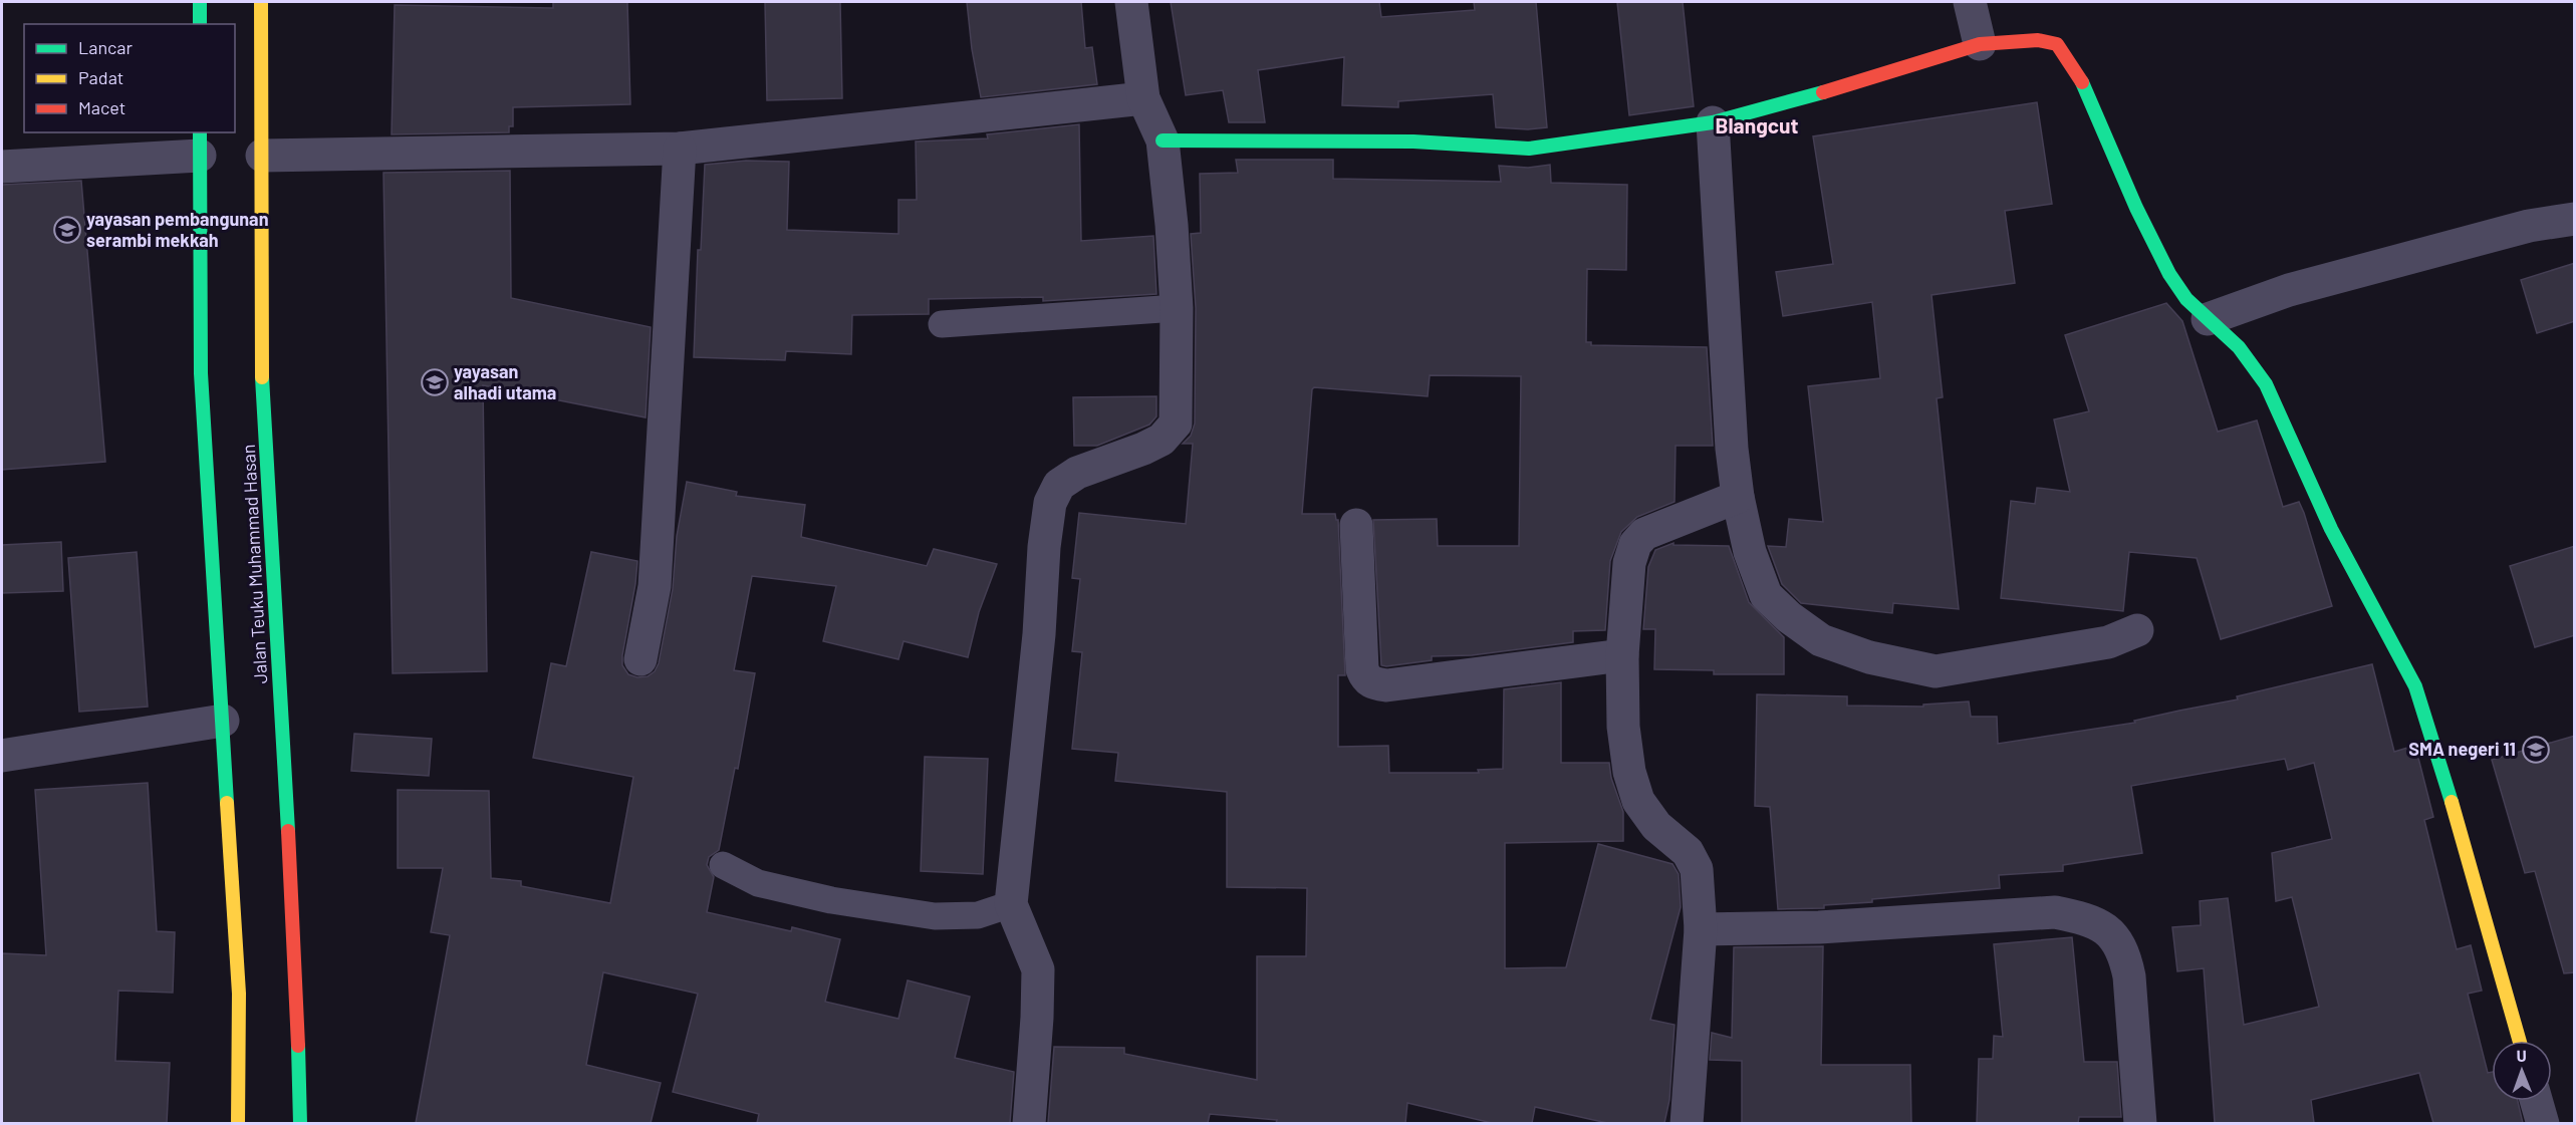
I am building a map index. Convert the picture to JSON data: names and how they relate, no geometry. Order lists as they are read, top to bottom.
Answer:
{
  "streets": {
    "main road": ["Jalan Teuku Muhammad Hasan"]
  },
  "districts": ["Blangcut"],
  "places": {
    "school or university": ["yayasan pembangunan serambi mekkah", "yayasan alhadi utama", "SMA negeri 11"]
  },
  "legend": ["Lancar", "Padat", "Macet"],
  "north": "top"
}
